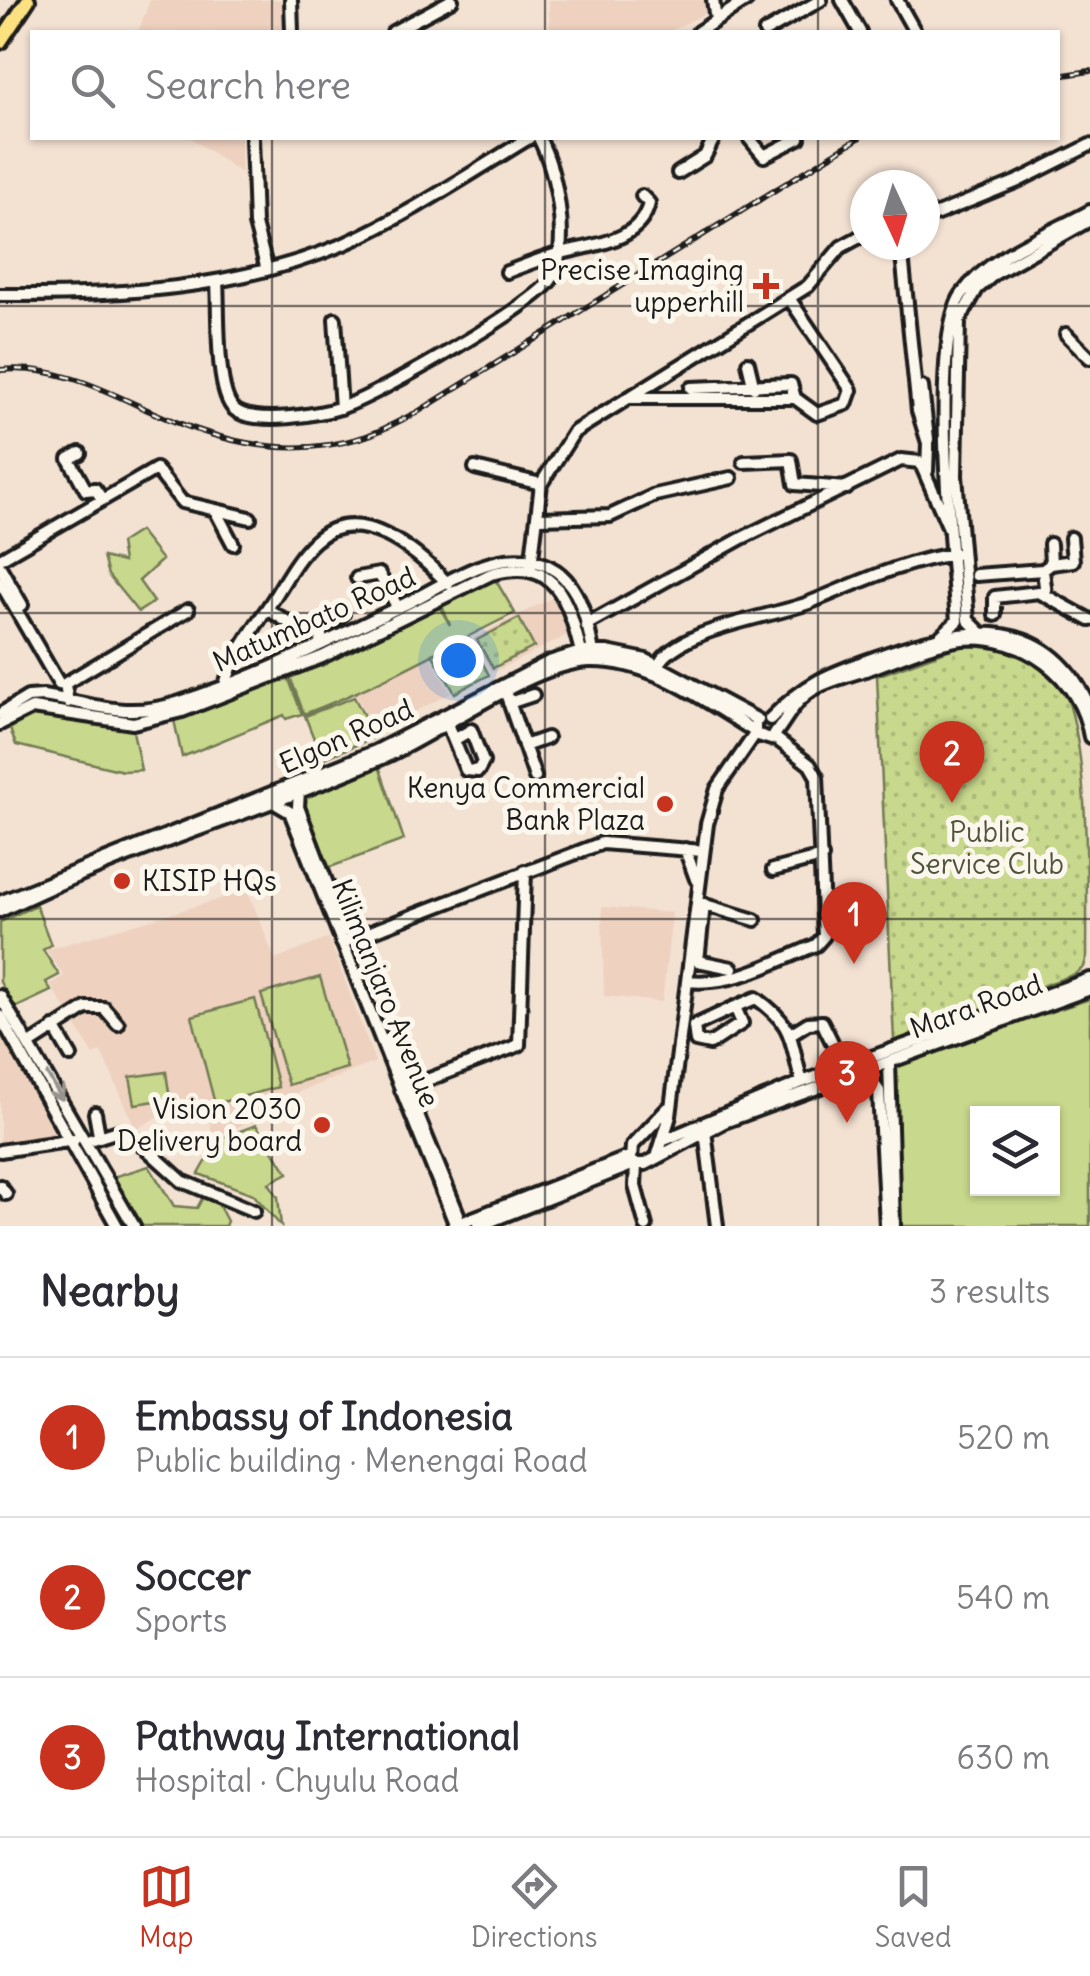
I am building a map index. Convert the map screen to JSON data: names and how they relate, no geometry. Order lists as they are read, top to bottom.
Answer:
{
  "streets": {
    "street": [
      "Matumbato Road",
      "Elgon Road",
      "Kilimanjaro Avenue",
      "Mara Road"
    ]
  },
  "crossings": [
    ["Elgon Road", "Kilimanjaro Avenue"],
    ["Kilimanjaro Avenue", "Mara Road"]
  ],
  "parks": ["Public Service Club"],
  "places": {
    "health": ["Precise Imaging upperhill"],
    "other": ["Kenya Commercial Bank Plaza", "KISIP HQs", "Vision 2030 Delivery board"]
  },
  "north": "bottom",
  "page": {
    "search": "Search here",
    "pins": ["2", "1", "3"],
    "heading": ["Nearby", "3 results"],
    "list": [
      {
        "mark": "1",
        "name": "Embassy of Indonesia",
        "note": "Public building · Menengai Road",
        "value": "520 m"
      },
      {
        "mark": "2",
        "name": "Soccer",
        "note": "Sports",
        "value": "540 m"
      },
      {
        "mark": "3",
        "name": "Pathway International",
        "note": "Hospital · Chyulu Road",
        "value": "630 m"
      }
    ],
    "nav": ["Map", "Directions", "Saved"]
  }
}
